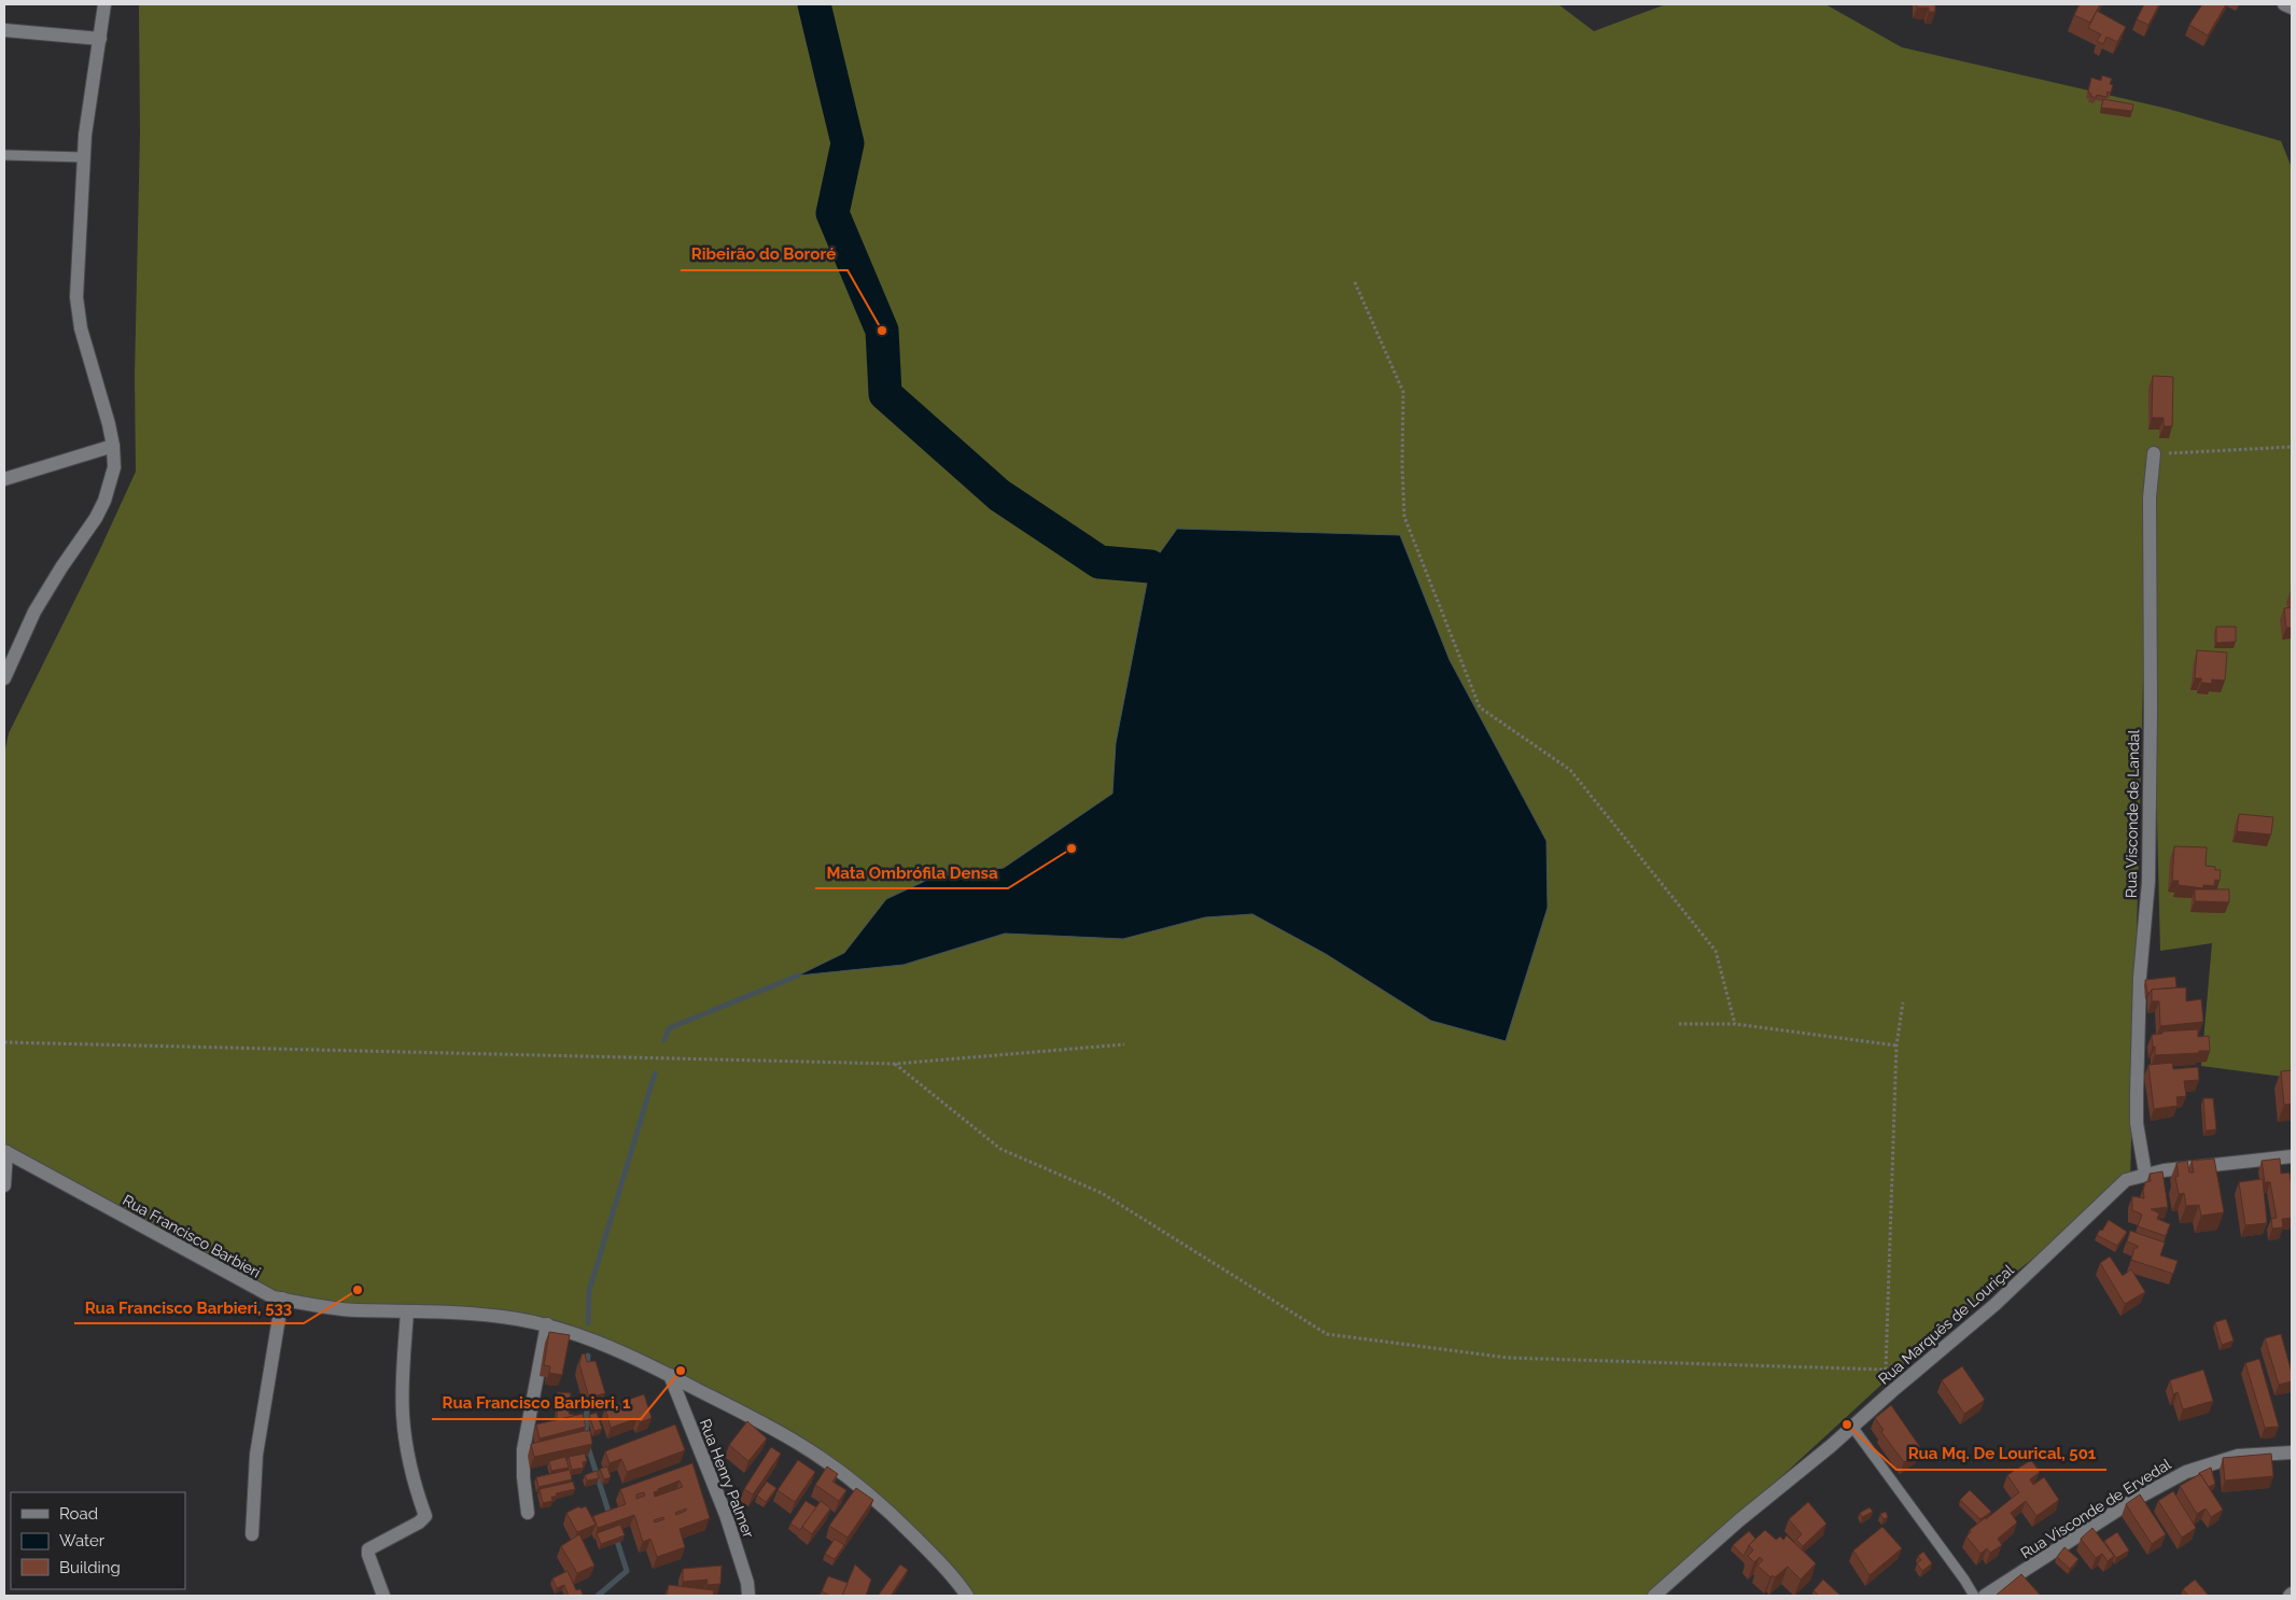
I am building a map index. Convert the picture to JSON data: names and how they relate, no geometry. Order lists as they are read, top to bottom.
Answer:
{
  "streets": {
    "street": [
      "Rua Visconde de Landal",
      "Rua Francisco Barbieri",
      "Rua Marquês de Louriçal",
      "Rua Henry Palmer",
      "Rua Visconde de Ervedal"
    ]
  },
  "crossings": [
    ["Rua Visconde de Landal", "Rua Marquês de Louriçal"],
    ["Rua Francisco Barbieri", "Rua Henry Palmer"]
  ],
  "places": [
    "Ribeirão do Bororé",
    "Mata Ombrófila Densa",
    "Rua Francisco Barbieri, 533",
    "Rua Francisco Barbieri, 1",
    "Rua Mq. De Lourical, 501"
  ],
  "legend": ["Road", "Water", "Building"]
}
